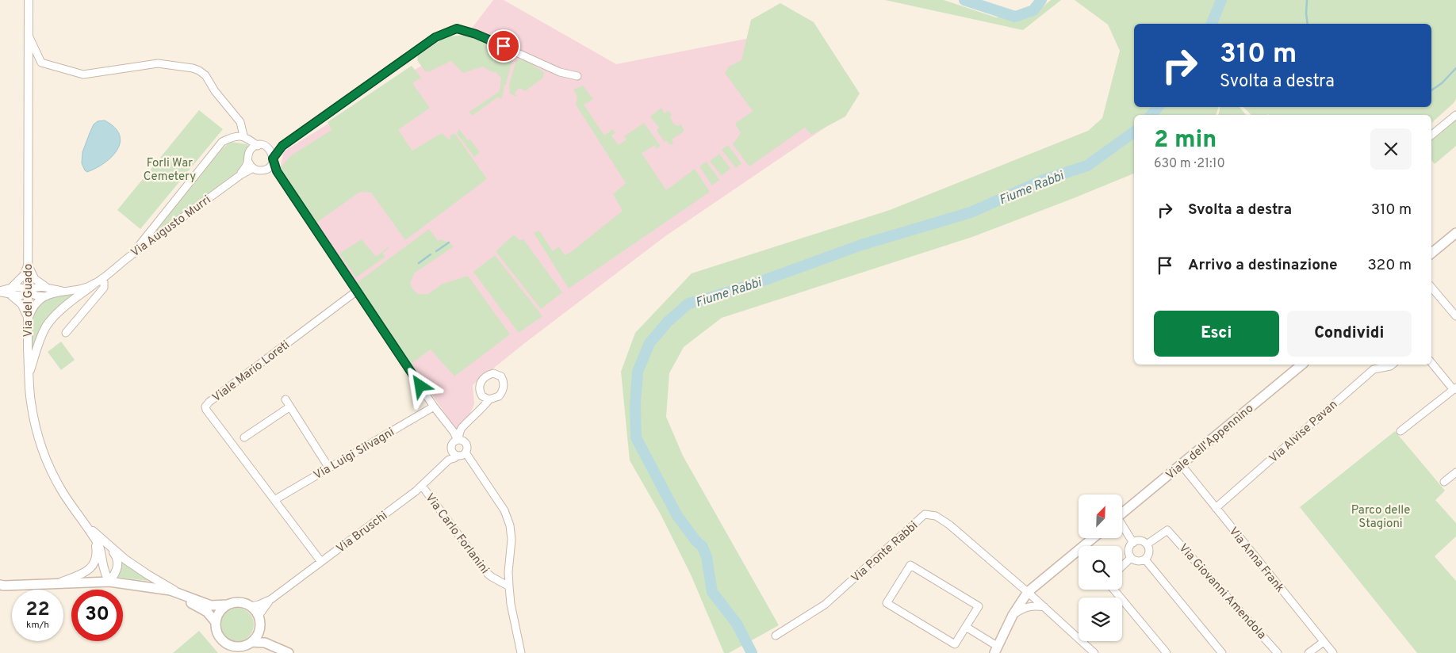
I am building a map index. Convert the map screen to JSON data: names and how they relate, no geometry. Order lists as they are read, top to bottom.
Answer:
{
  "streets": {
    "main road": ["Viale dell'Appennino"],
    "street": [
      "Via Augusto Murri",
      "Via del Guado",
      "Viale Mario Loreti",
      "Via Alvise Pavan",
      "Via Luigi Silvagni",
      "Via Bruschi",
      "Via Carlo Forlanini",
      "Via Ponte Rabbi",
      "Via Anna Frank",
      "Via Giovanni Amendola"
    ]
  },
  "crossings": [
    ["Via Augusto Murri", "Via del Guado"],
    ["Viale Mario Loreti", "Via Luigi Silvagni"],
    ["Viale Mario Loreti", "Via Bruschi"],
    ["Via Alvise Pavan", "Via Anna Frank"],
    ["Viale dell'Appennino", "Via Anna Frank"],
    ["Via Bruschi", "Via Carlo Forlanini"]
  ],
  "water": ["Fiume Rabbi"],
  "parks": ["Forli War Cemetery", "Parco delle Stagioni"],
  "north": "top right",
  "page": {
    "turn": ["310 m", "Svolta a destra"],
    "heading": ["2 min", "630 m · 21:10"],
    "list": [
      {
        "name": "Svolta a destra",
        "value": "310 m"
      },
      {
        "name": "Arrivo a destinazione",
        "value": "320 m"
      }
    ],
    "buttons": ["Esci", "Condividi"],
    "speed": "22 km/h",
    "limit": "30"
  }
}
